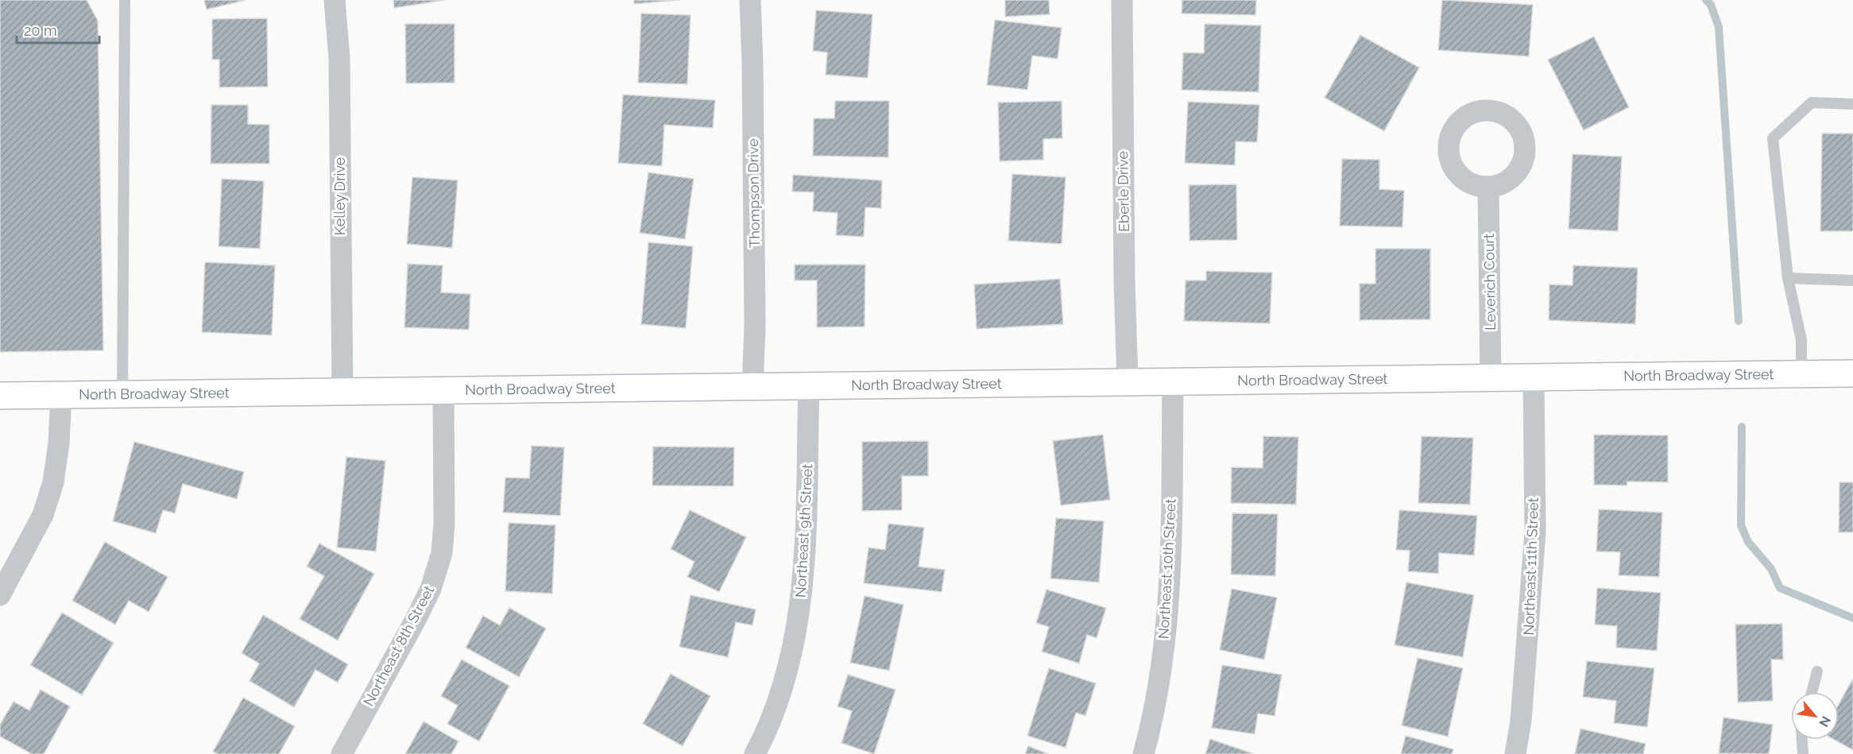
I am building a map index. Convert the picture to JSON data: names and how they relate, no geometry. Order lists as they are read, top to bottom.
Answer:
{
  "streets": {
    "main road": ["North Broadway Street"],
    "street": [
      "Eberle Drive",
      "Thompson Drive",
      "Kelley Drive",
      "Leverich Court",
      "Northeast 9th Street",
      "Northeast 11th Street",
      "Northeast 10th Street",
      "Northeast 8th Street"
    ]
  },
  "crossings": [
    ["Eberle Drive", "North Broadway Street"],
    ["Thompson Drive", "North Broadway Street"],
    ["Kelley Drive", "North Broadway Street"],
    ["Leverich Court", "North Broadway Street"],
    ["North Broadway Street", "Northeast 9th Street"],
    ["North Broadway Street", "Northeast 11th Street"],
    ["North Broadway Street", "Northeast 10th Street"],
    ["North Broadway Street", "Northeast 8th Street"]
  ],
  "scale_bar": "20 m",
  "north": "bottom right"
}
